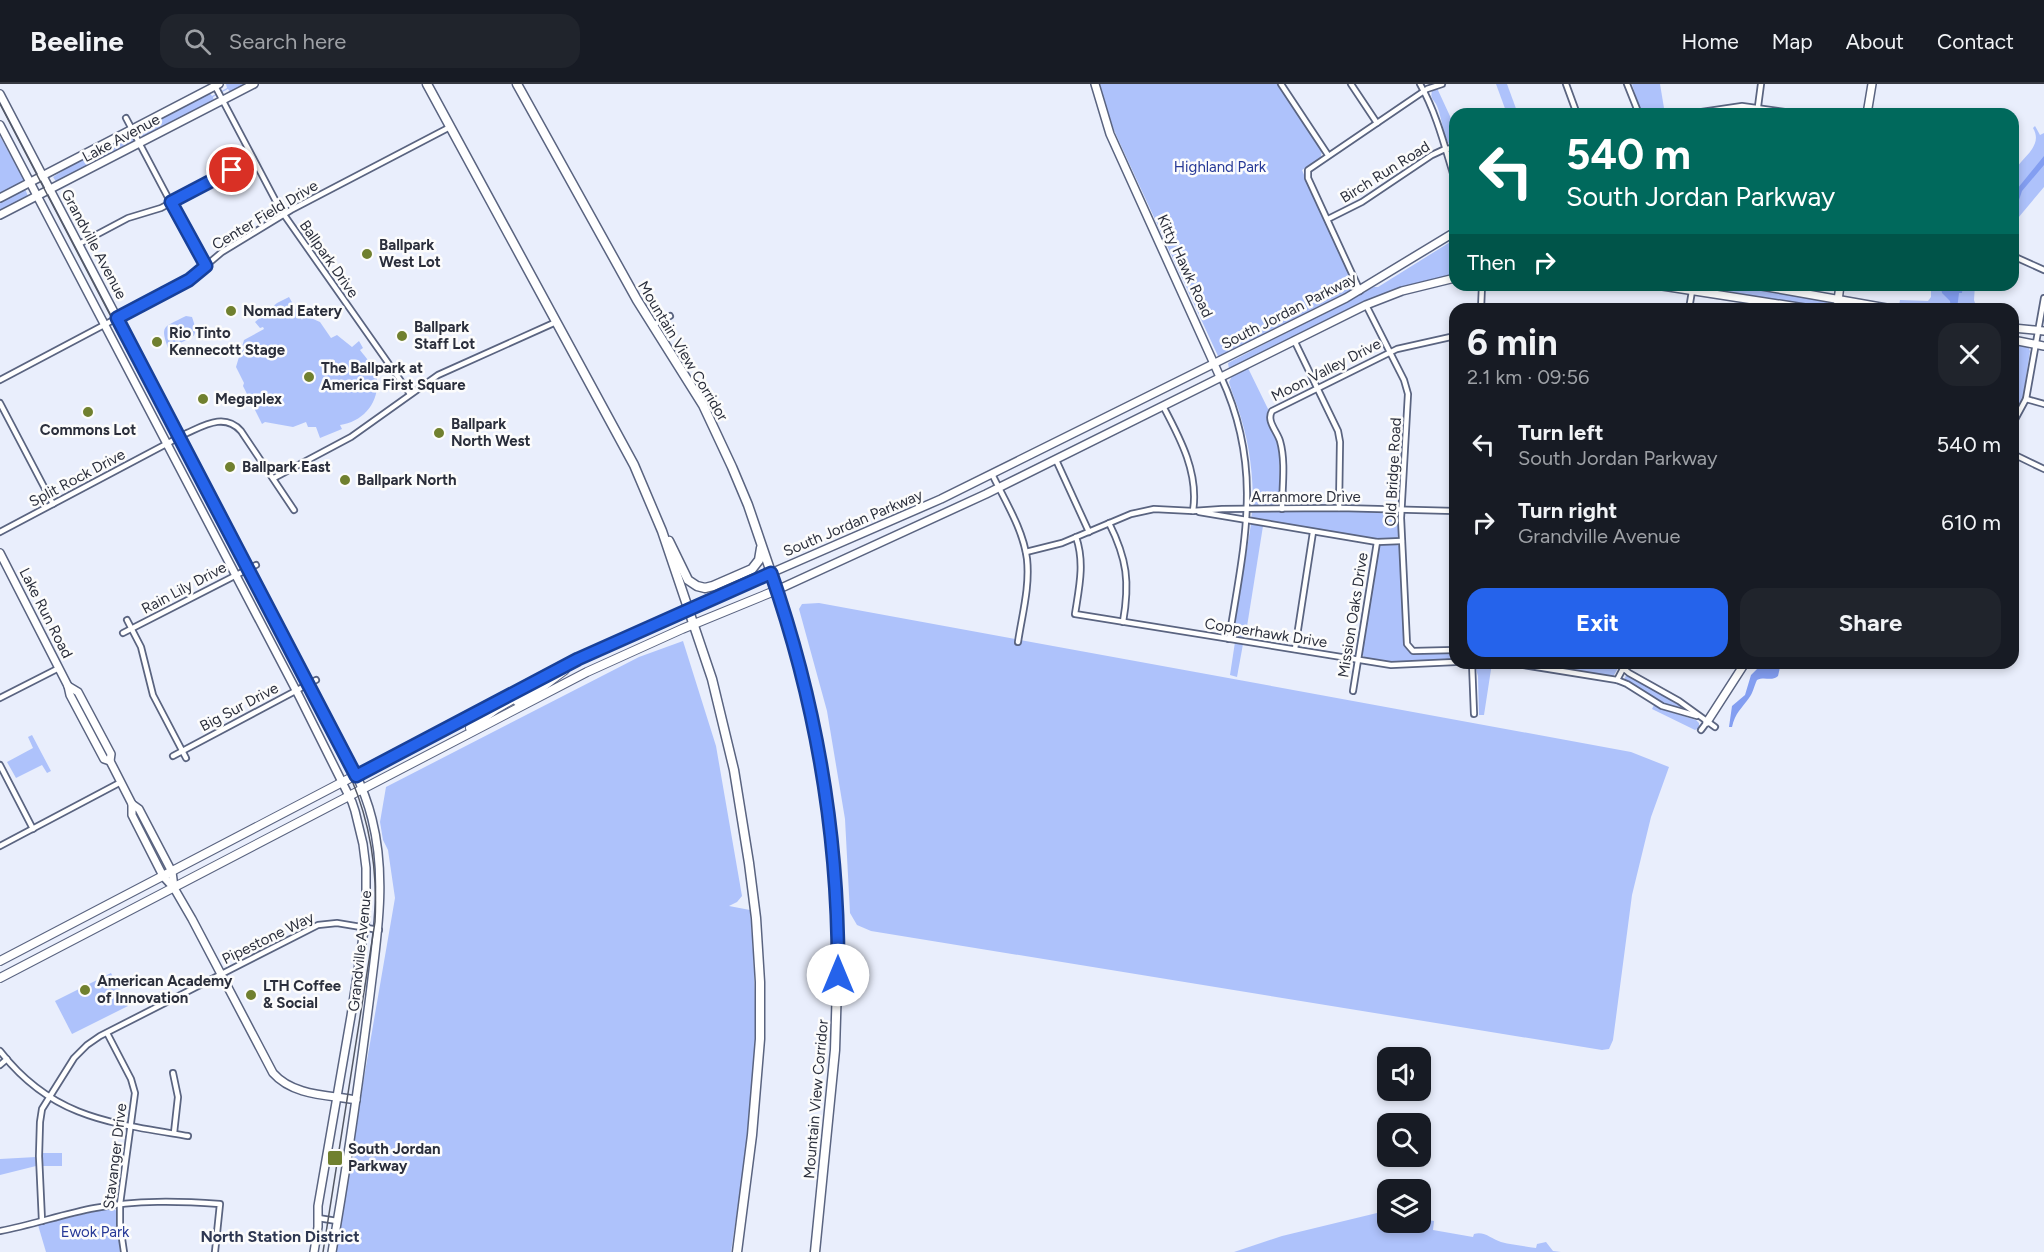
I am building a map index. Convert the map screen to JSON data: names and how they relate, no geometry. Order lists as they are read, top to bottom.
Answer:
{
  "streets": {
    "highway": ["Mountain View Corridor"],
    "main road": ["South Jordan Parkway"],
    "street": [
      "Lake Avenue",
      "Birch Run Road",
      "Center Field Drive",
      "Grandville Avenue",
      "Ballpark Drive",
      "Kitty Hawk Road",
      "Moon Valley Drive",
      "Old Bridge Road",
      "Split Rock Drive",
      "Arranmore Drive",
      "Rain Lily Drive",
      "Lake Run Road",
      "Mission Oaks Drive",
      "Copperhawk Drive",
      "Big Sur Drive",
      "Pipestone Way",
      "Stavanger Drive"
    ]
  },
  "crossings": [
    ["Lake Avenue", "Grandville Avenue"],
    ["Lake Avenue", "Ballpark Drive"],
    ["Center Field Drive", "Grandville Avenue"],
    ["Center Field Drive", "Ballpark Drive"],
    ["Grandville Avenue", "South Jordan Parkway"],
    ["Grandville Avenue", "Split Rock Drive"],
    ["Grandville Avenue", "Rain Lily Drive"],
    ["Grandville Avenue", "Lake Run Road"],
    ["Grandville Avenue", "Big Sur Drive"],
    ["Grandville Avenue", "Pipestone Way"],
    ["Kitty Hawk Road", "South Jordan Parkway"],
    ["Kitty Hawk Road", "Arranmore Drive"],
    ["Kitty Hawk Road", "Copperhawk Drive"],
    ["South Jordan Parkway", "Mountain View Corridor"],
    ["South Jordan Parkway", "Old Bridge Road"],
    ["South Jordan Parkway", "Lake Run Road"],
    ["Moon Valley Drive", "Old Bridge Road"],
    ["Moon Valley Drive", "Arranmore Drive"],
    ["Old Bridge Road", "Arranmore Drive"],
    ["Arranmore Drive", "Mission Oaks Drive"],
    ["Arranmore Drive", "Copperhawk Drive"],
    ["Lake Run Road", "Pipestone Way"],
    ["Mission Oaks Drive", "Copperhawk Drive"],
    ["Pipestone Way", "Stavanger Drive"]
  ],
  "districts": ["North Station District"],
  "parks": ["Highland Park", "Ewok Park"],
  "places": {
    "other": [
      "Ballpark West Lot",
      "Nomad Eatery",
      "Ballpark Staff Lot",
      "Rio Tinto Kennecott Stage",
      "The Ballpark at America First Square",
      "Megaplex",
      "Commons Lot",
      "Ballpark North West",
      "Ballpark East",
      "Ballpark North",
      "American Academy of Innovation",
      "LTH Coffee & Social"
    ],
    "transit": ["South Jordan Parkway"]
  },
  "page": {
    "header": "Beeline",
    "search": "Search here",
    "nav": [
      "Home",
      "Map",
      "About",
      "Contact"
    ],
    "turn": ["540 m", "South Jordan Parkway"],
    "then": "Then",
    "heading": ["6 min", "2.1 km · 09:56"],
    "list": [
      {
        "name": "Turn left",
        "note": "South Jordan Parkway",
        "value": "540 m"
      },
      {
        "name": "Turn right",
        "note": "Grandville Avenue",
        "value": "610 m"
      }
    ],
    "buttons": ["Exit", "Share"]
  }
}
